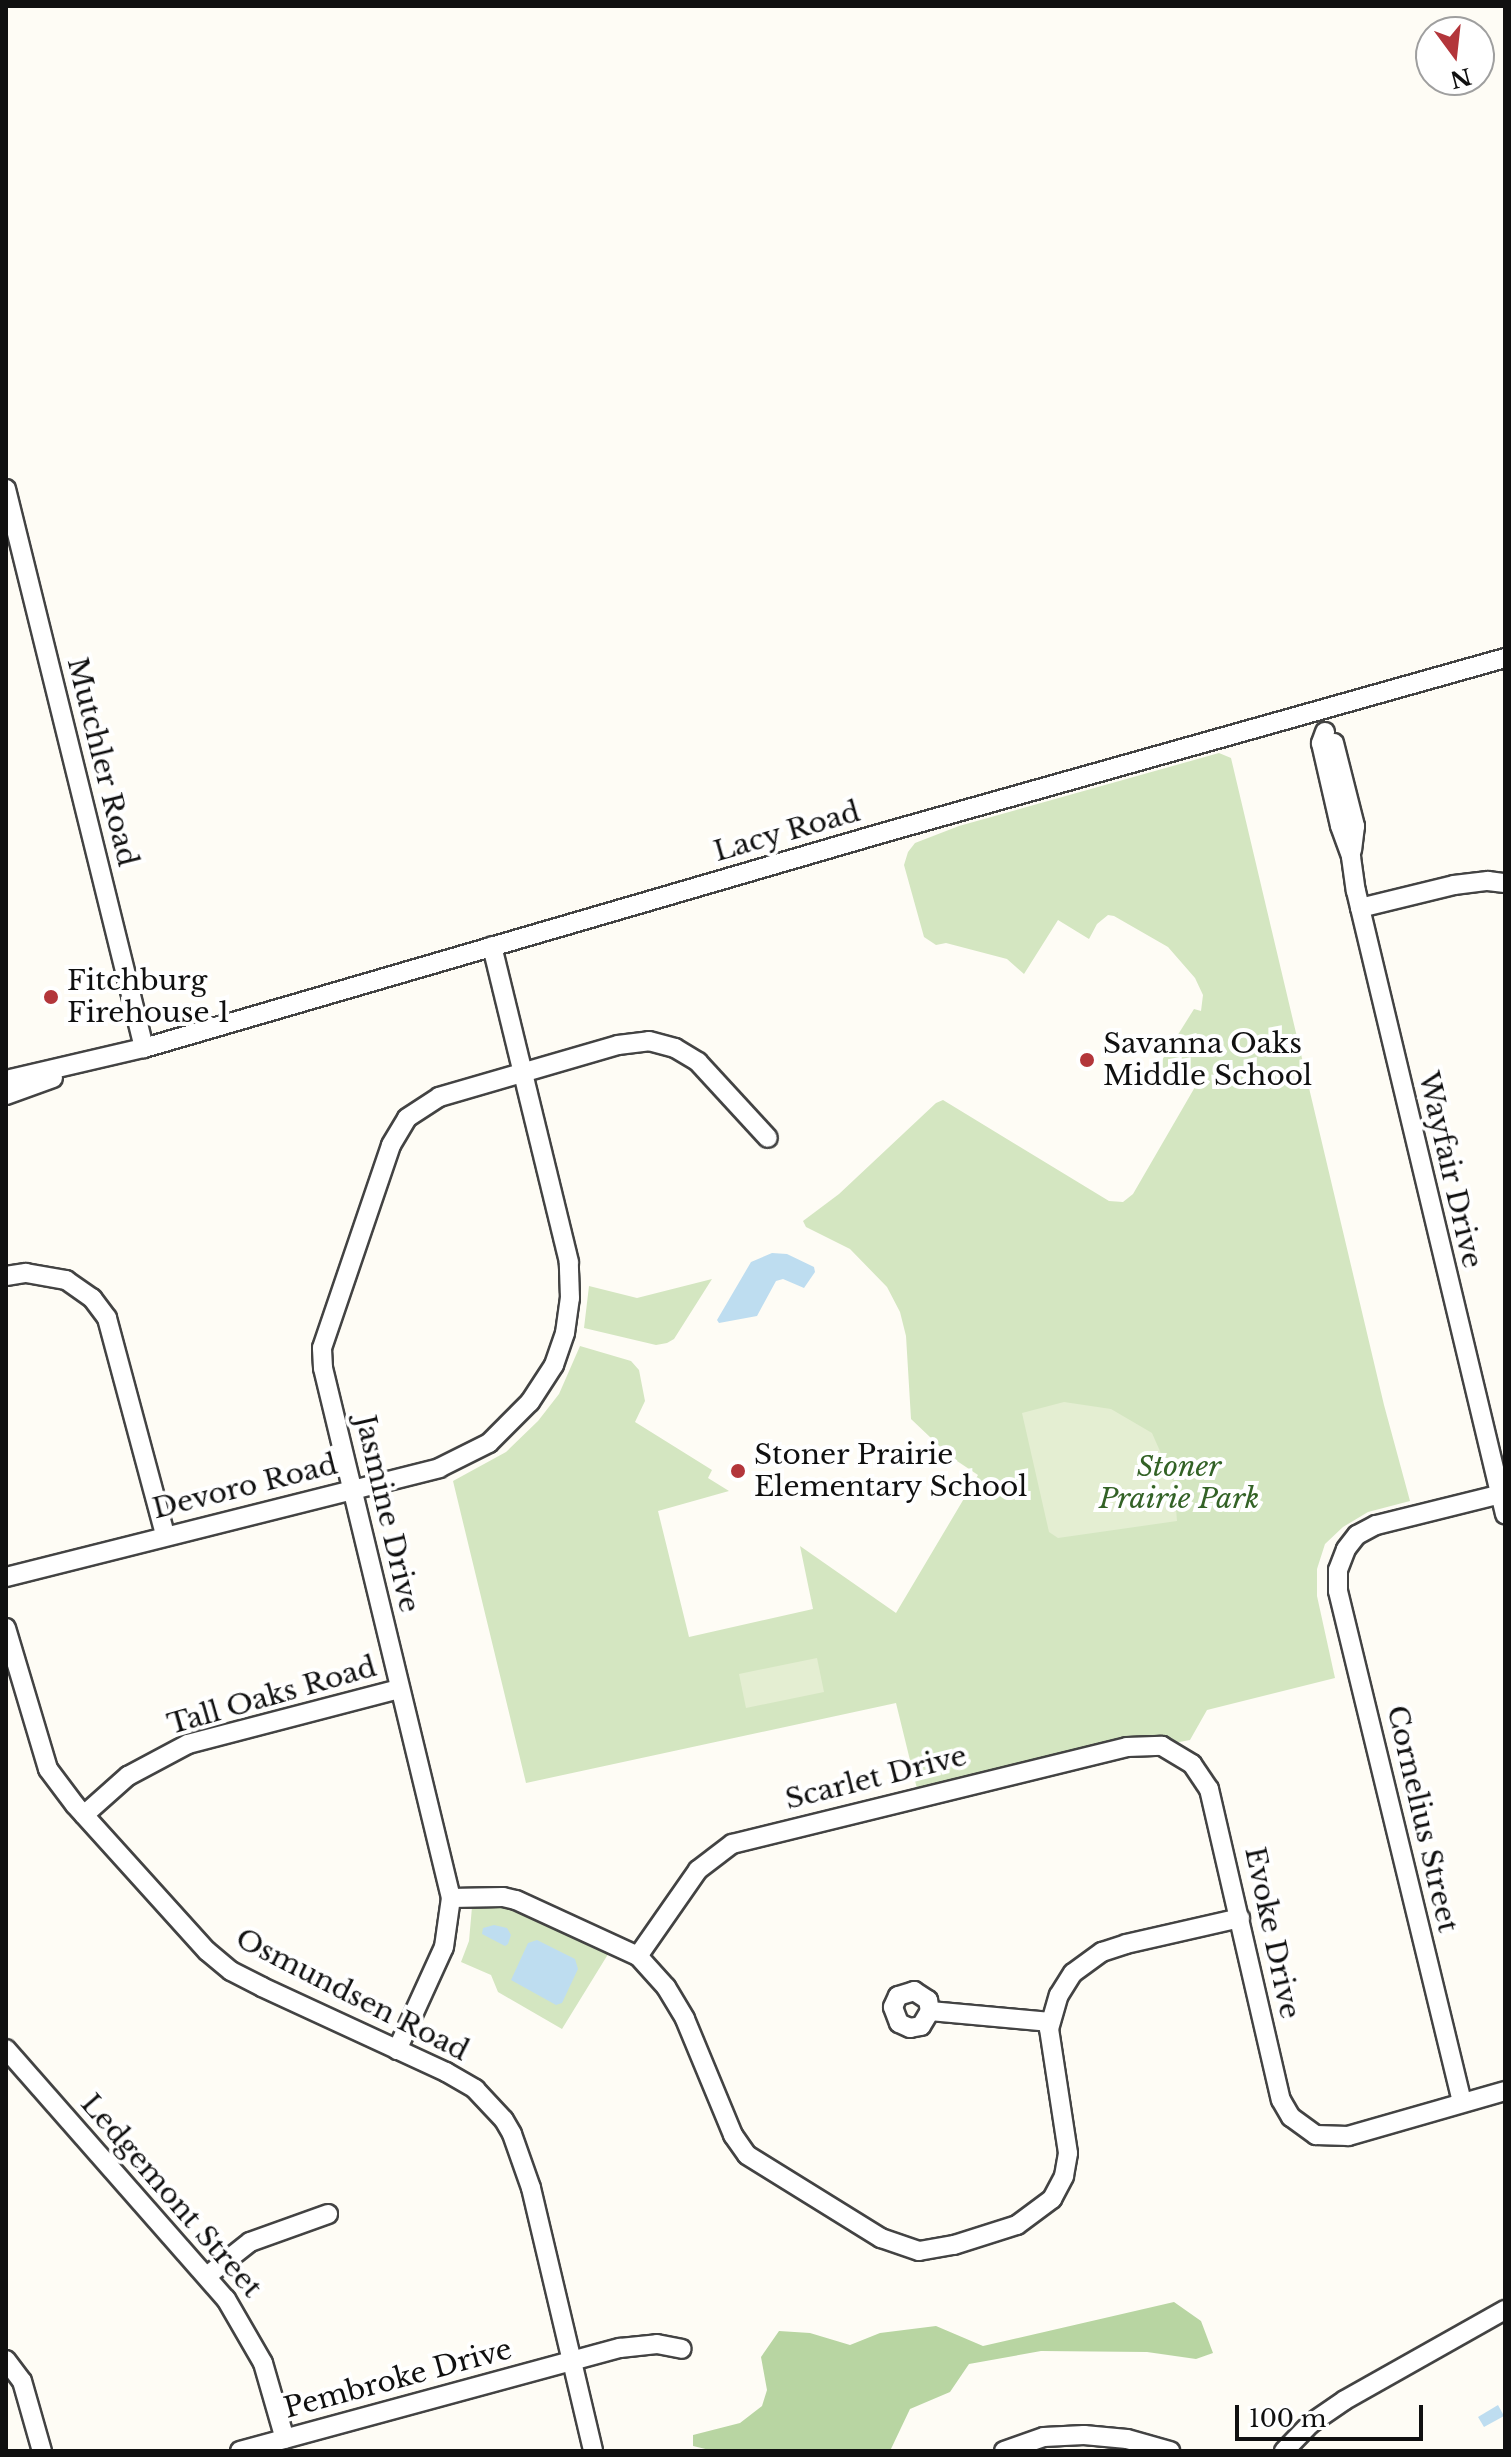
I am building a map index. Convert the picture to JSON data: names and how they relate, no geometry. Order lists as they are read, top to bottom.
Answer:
{
  "streets": {
    "street": [
      "Mutchler Road",
      "Lacy Road",
      "Wayfair Drive",
      "Devoro Road",
      "Jasmine Drive",
      "Tall Oaks Road",
      "Scarlet Drive",
      "Cornelius Street",
      "Evoke Drive",
      "Osmundsen Road",
      "Ledgemont Street",
      "Pembroke Drive"
    ]
  },
  "crossings": [
    ["Mutchler Road", "Lacy Road"],
    ["Lacy Road", "Wayfair Drive"],
    ["Lacy Road", "Devoro Road"],
    ["Wayfair Drive", "Cornelius Street"],
    ["Devoro Road", "Jasmine Drive"],
    ["Jasmine Drive", "Tall Oaks Road"],
    ["Jasmine Drive", "Osmundsen Road"],
    ["Tall Oaks Road", "Osmundsen Road"],
    ["Scarlet Drive", "Evoke Drive"],
    ["Cornelius Street", "Evoke Drive"],
    ["Osmundsen Road", "Pembroke Drive"],
    ["Ledgemont Street", "Pembroke Drive"]
  ],
  "parks": ["Stoner Prairie Park"],
  "places": ["Fitchburg Firehouse 1", "Savanna Oaks Middle School", "Stoner Prairie Elementary School"],
  "scale_bar": "100 m",
  "north": "bottom"
}
